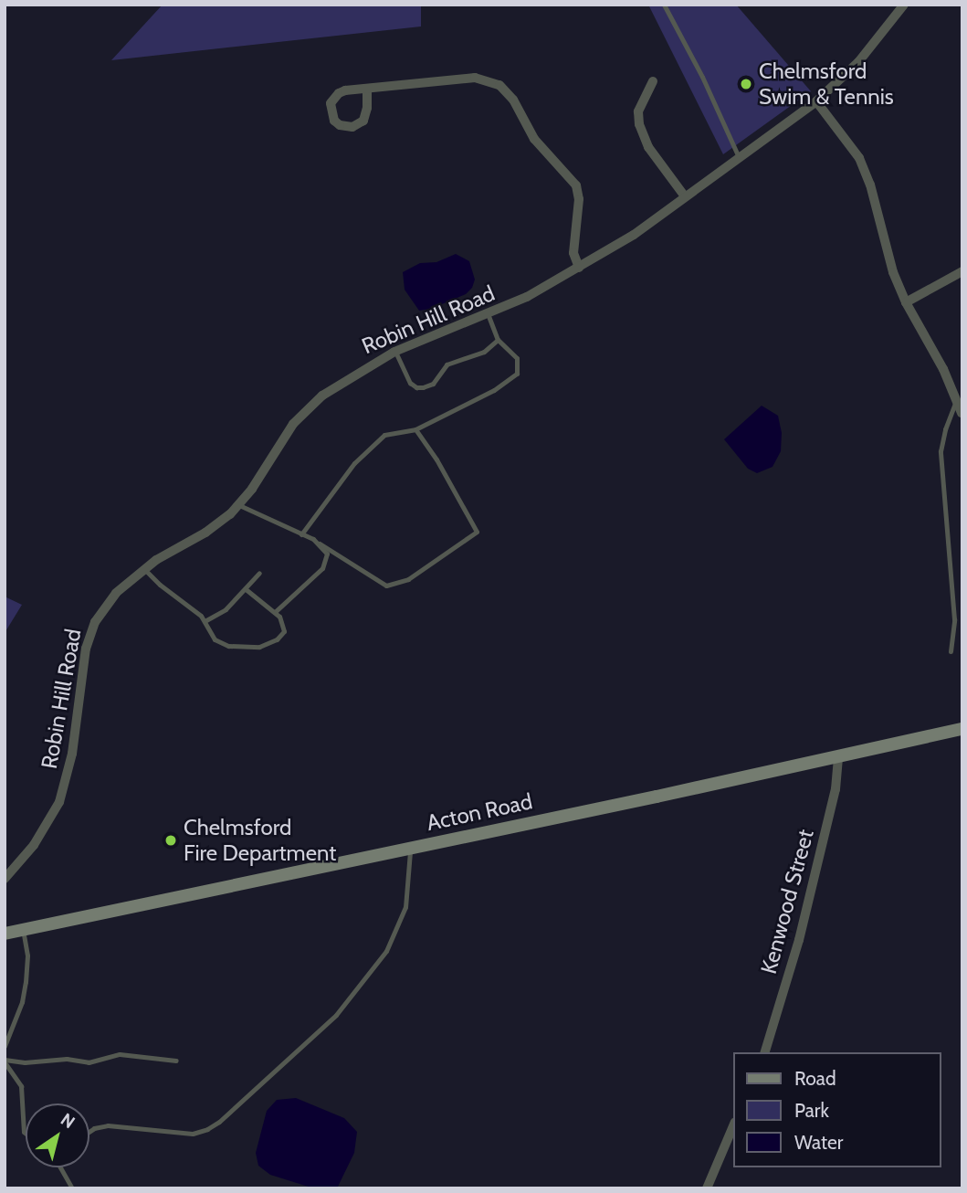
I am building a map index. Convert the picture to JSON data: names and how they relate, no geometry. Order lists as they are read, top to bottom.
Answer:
{
  "streets": {
    "main road": ["Acton Road"],
    "street": ["Robin Hill Road", "Kenwood Street"]
  },
  "crossings": [
    ["Acton Road", "Kenwood Street"]
  ],
  "places": ["Chelmsford Swim & Tennis", "Chelmsford Fire Department"],
  "legend": ["Road", "Park", "Water"],
  "north": "top right"
}
